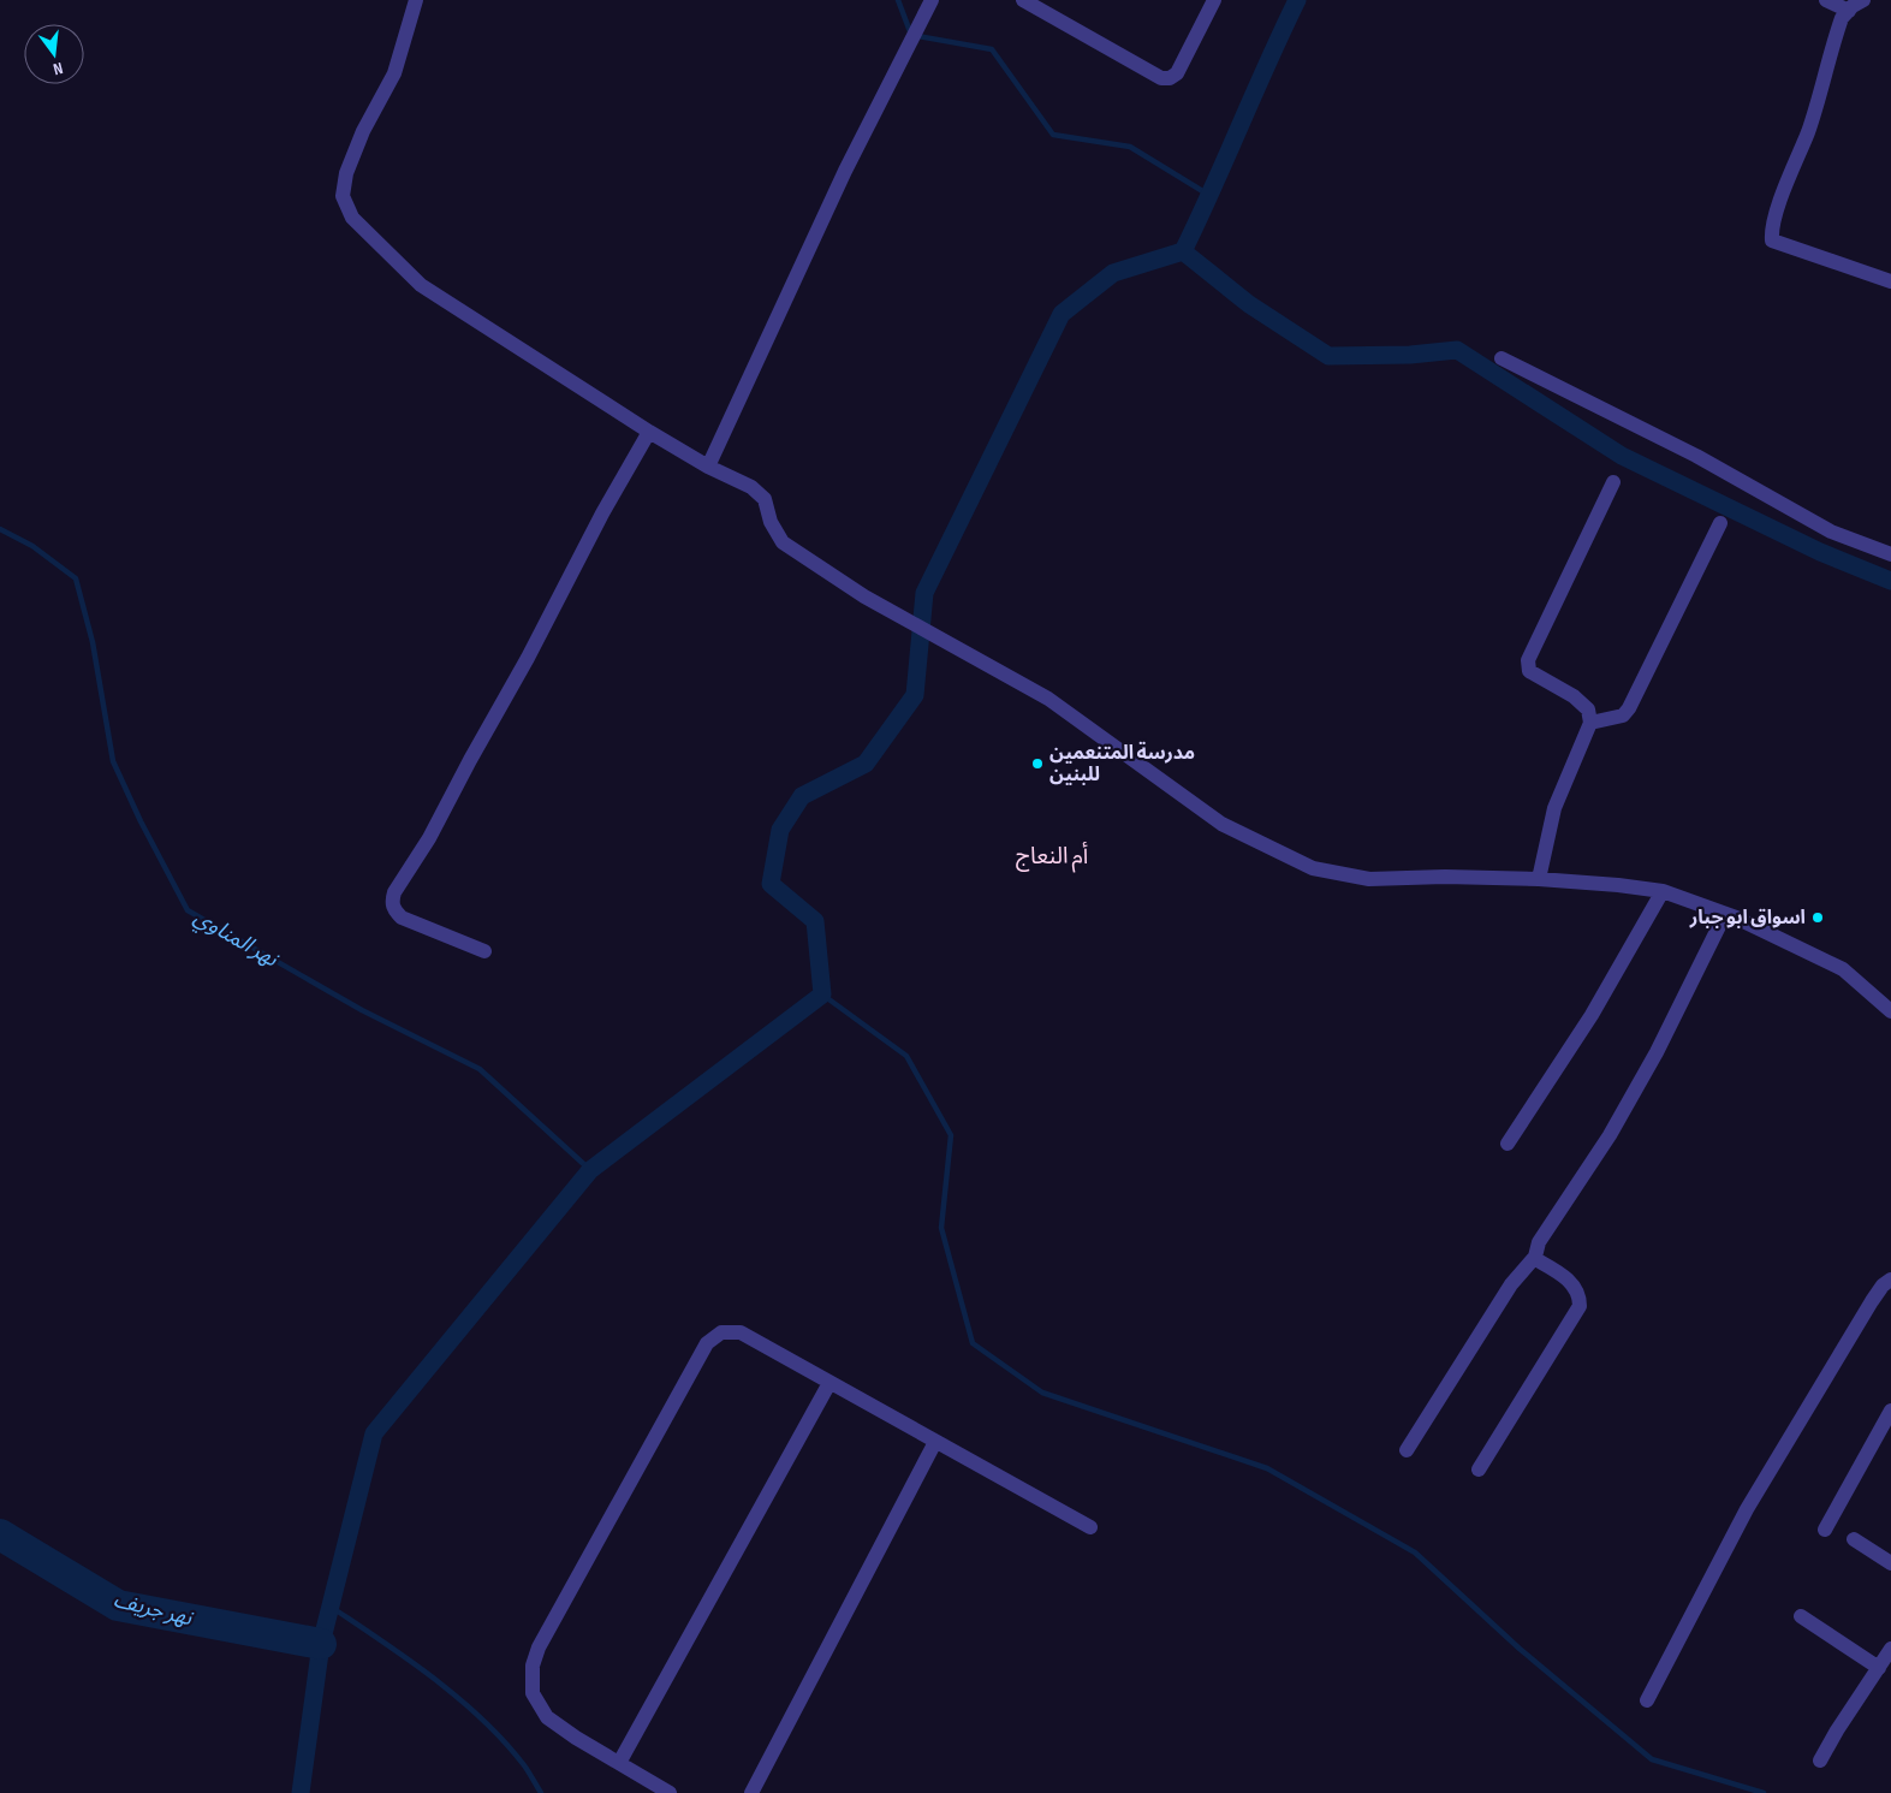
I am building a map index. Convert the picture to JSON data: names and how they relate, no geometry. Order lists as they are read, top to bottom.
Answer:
{
  "districts": ["أم النعاج"],
  "water": ["نهر المناوي", "نهر جريف"],
  "places": ["مدرسة المتنعمين للبنين", "اسواق ابو جبار"],
  "north": "bottom"
}
